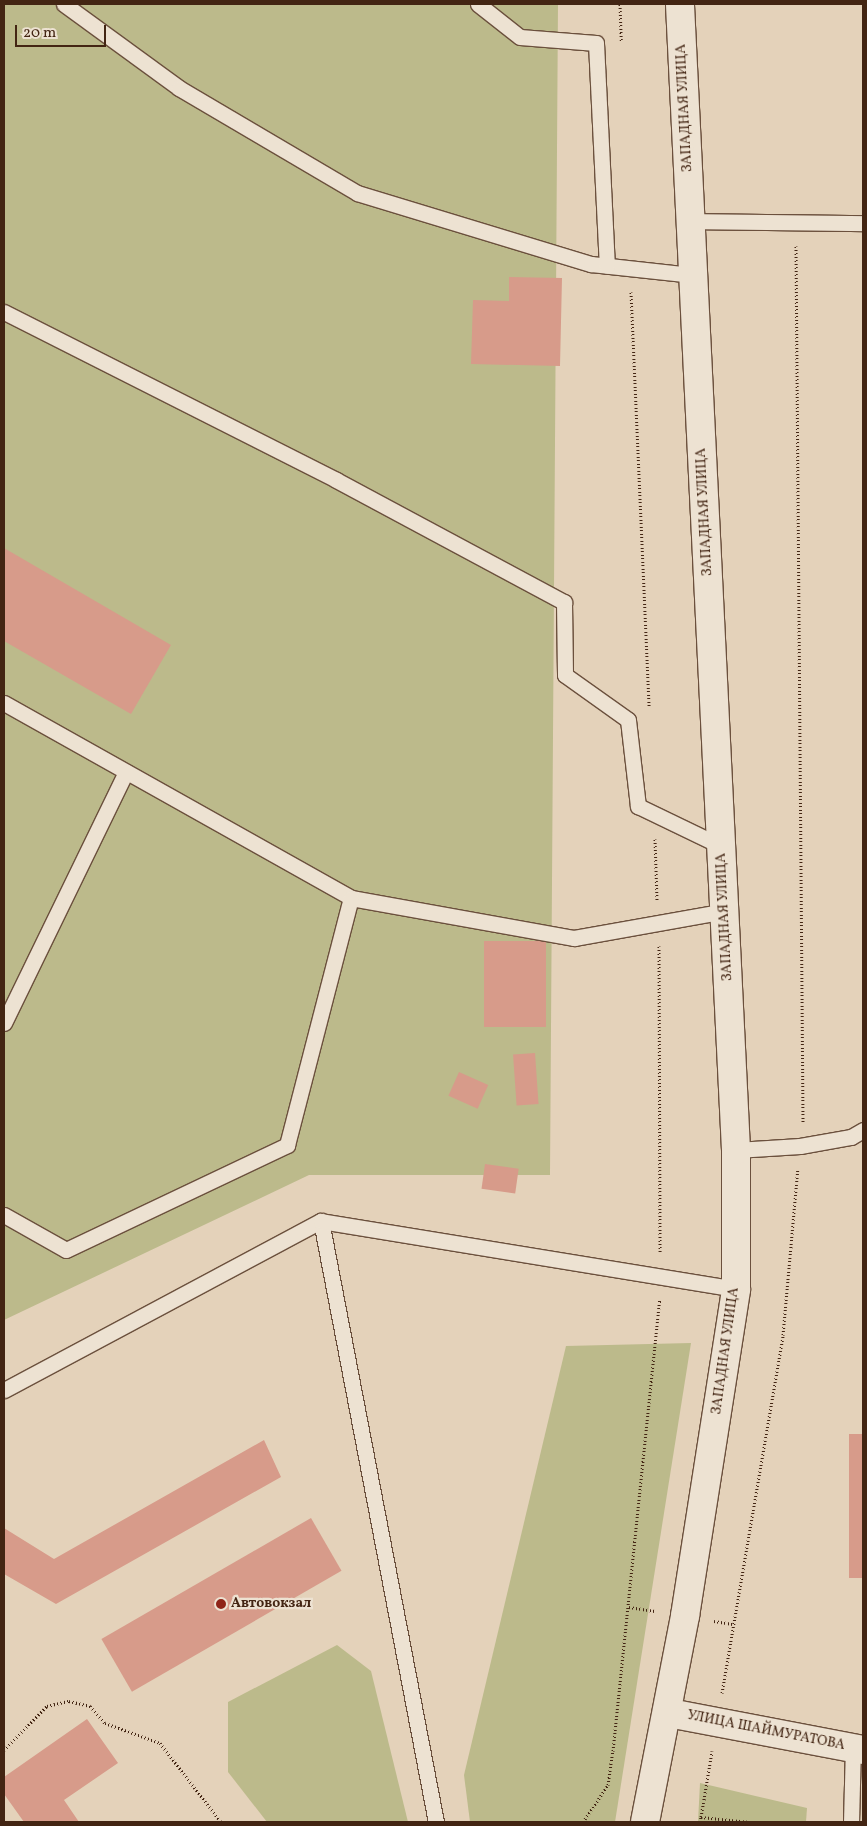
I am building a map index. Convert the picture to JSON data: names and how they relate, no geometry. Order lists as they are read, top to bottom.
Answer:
{
  "streets": {
    "main road": ["ЗАПАДНАЯ УЛИЦА", "УЛИЦА ШАЙМУРАТОВА"]
  },
  "crossings": [
    ["ЗАПАДНАЯ УЛИЦА", "УЛИЦА ШАЙМУРАТОВА"]
  ],
  "places": ["Автовокзал"],
  "scale_bar": "20 m"
}
